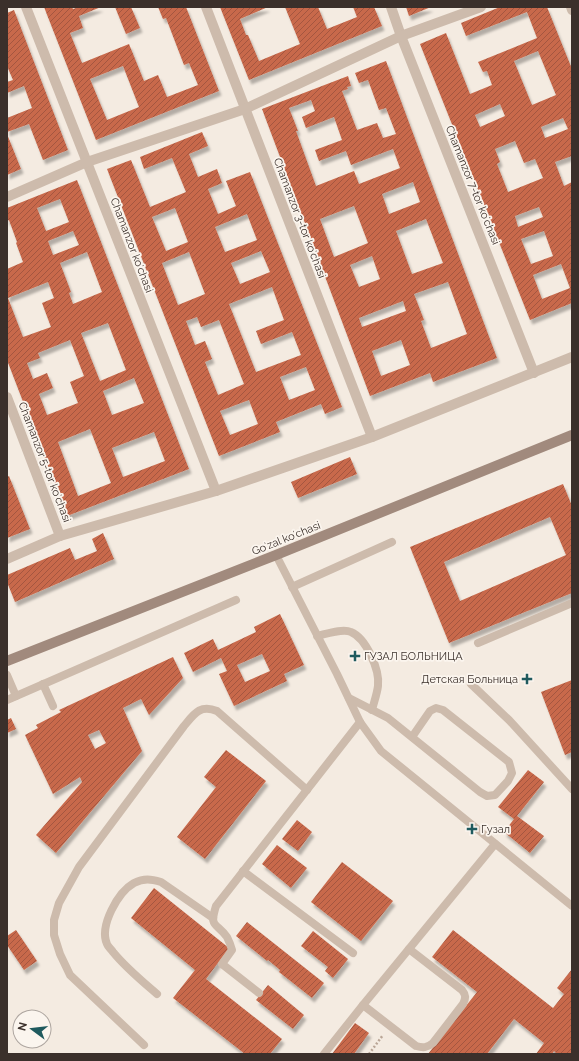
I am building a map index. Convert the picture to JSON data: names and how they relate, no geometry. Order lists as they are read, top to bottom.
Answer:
{
  "streets": {
    "main road": ["Goʻzal koʻchasi"],
    "street": [
      "Chamanzor 7-tor koʻchasi",
      "Chamanzor 3-tor koʻchasi",
      "Chamanzor koʻchasi",
      "Chamanzor 5-tor koʻchasi"
    ]
  },
  "places": {
    "health": ["ГУЗАЛ БОЛЬНИЦА", "Детская Больница", "Гузал"]
  },
  "north": "left"
}
